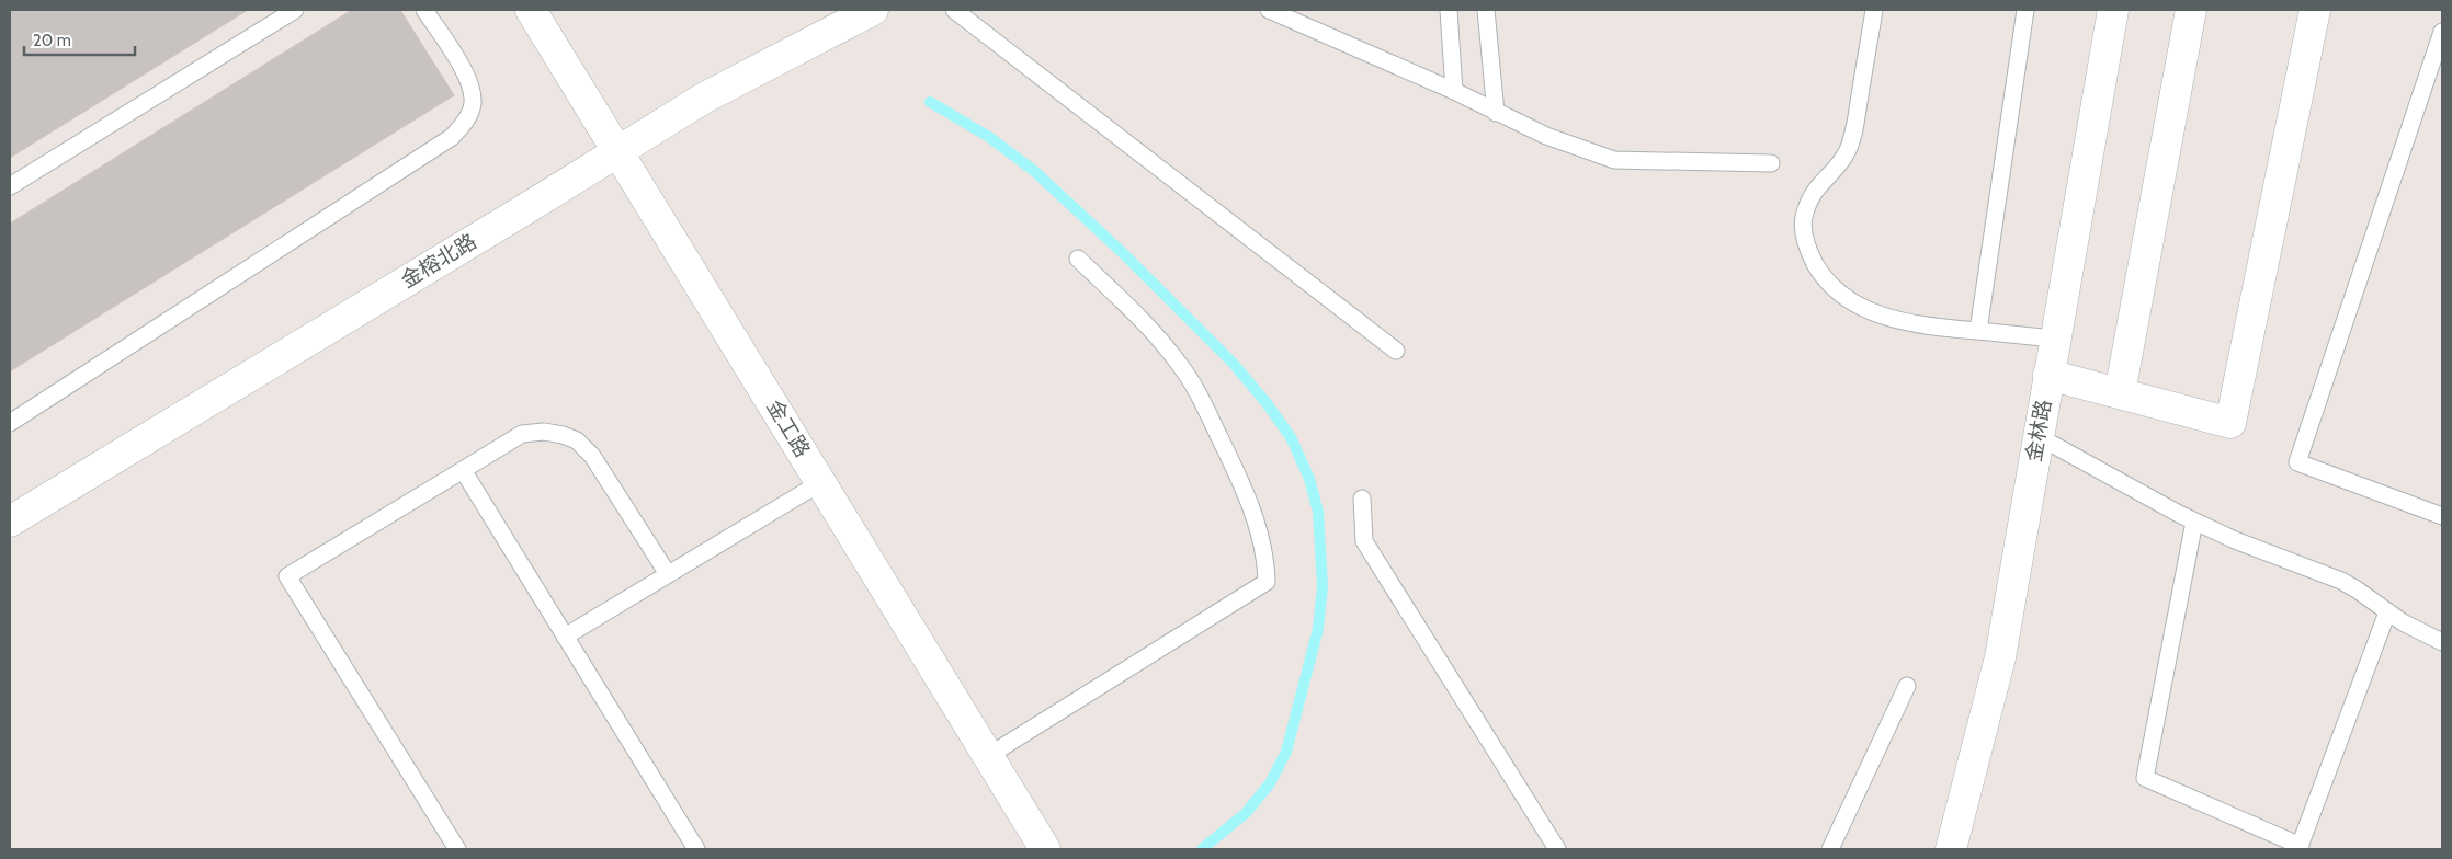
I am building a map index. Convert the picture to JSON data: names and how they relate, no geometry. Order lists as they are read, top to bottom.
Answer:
{
  "streets": {
    "street": ["金榕北路", "金工路", "金林路"]
  },
  "crossings": [
    ["金榕北路", "金工路"]
  ],
  "scale_bar": "20 m"
}
